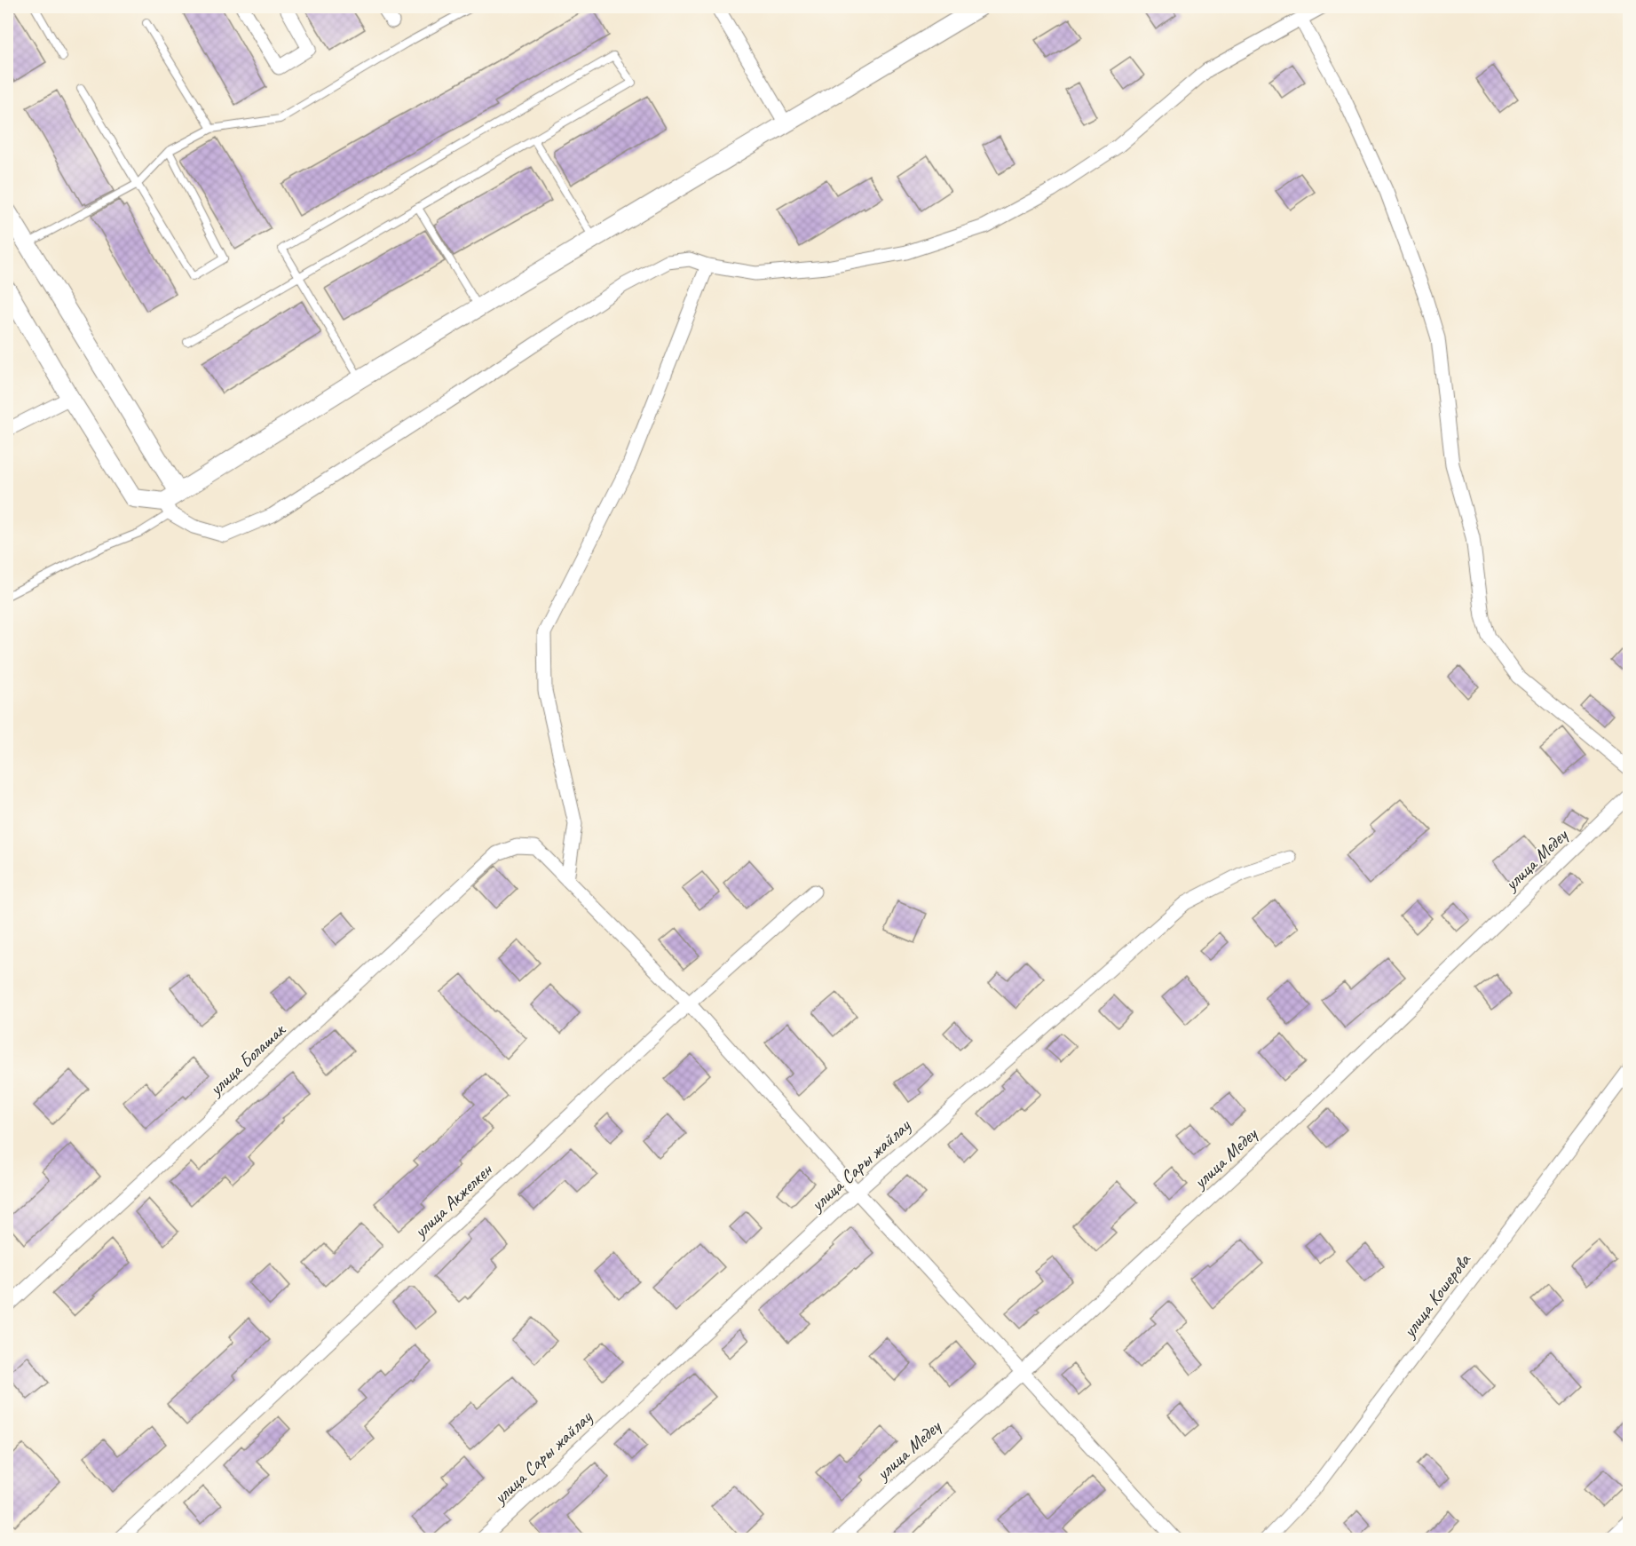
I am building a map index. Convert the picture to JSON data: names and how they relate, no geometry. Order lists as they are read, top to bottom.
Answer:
{
  "streets": {
    "street": [
      "улица Медеу",
      "улица Болашак",
      "улица Сары жайлау",
      "улица Акжелкен",
      "улица Кошерова"
    ]
  }
}
